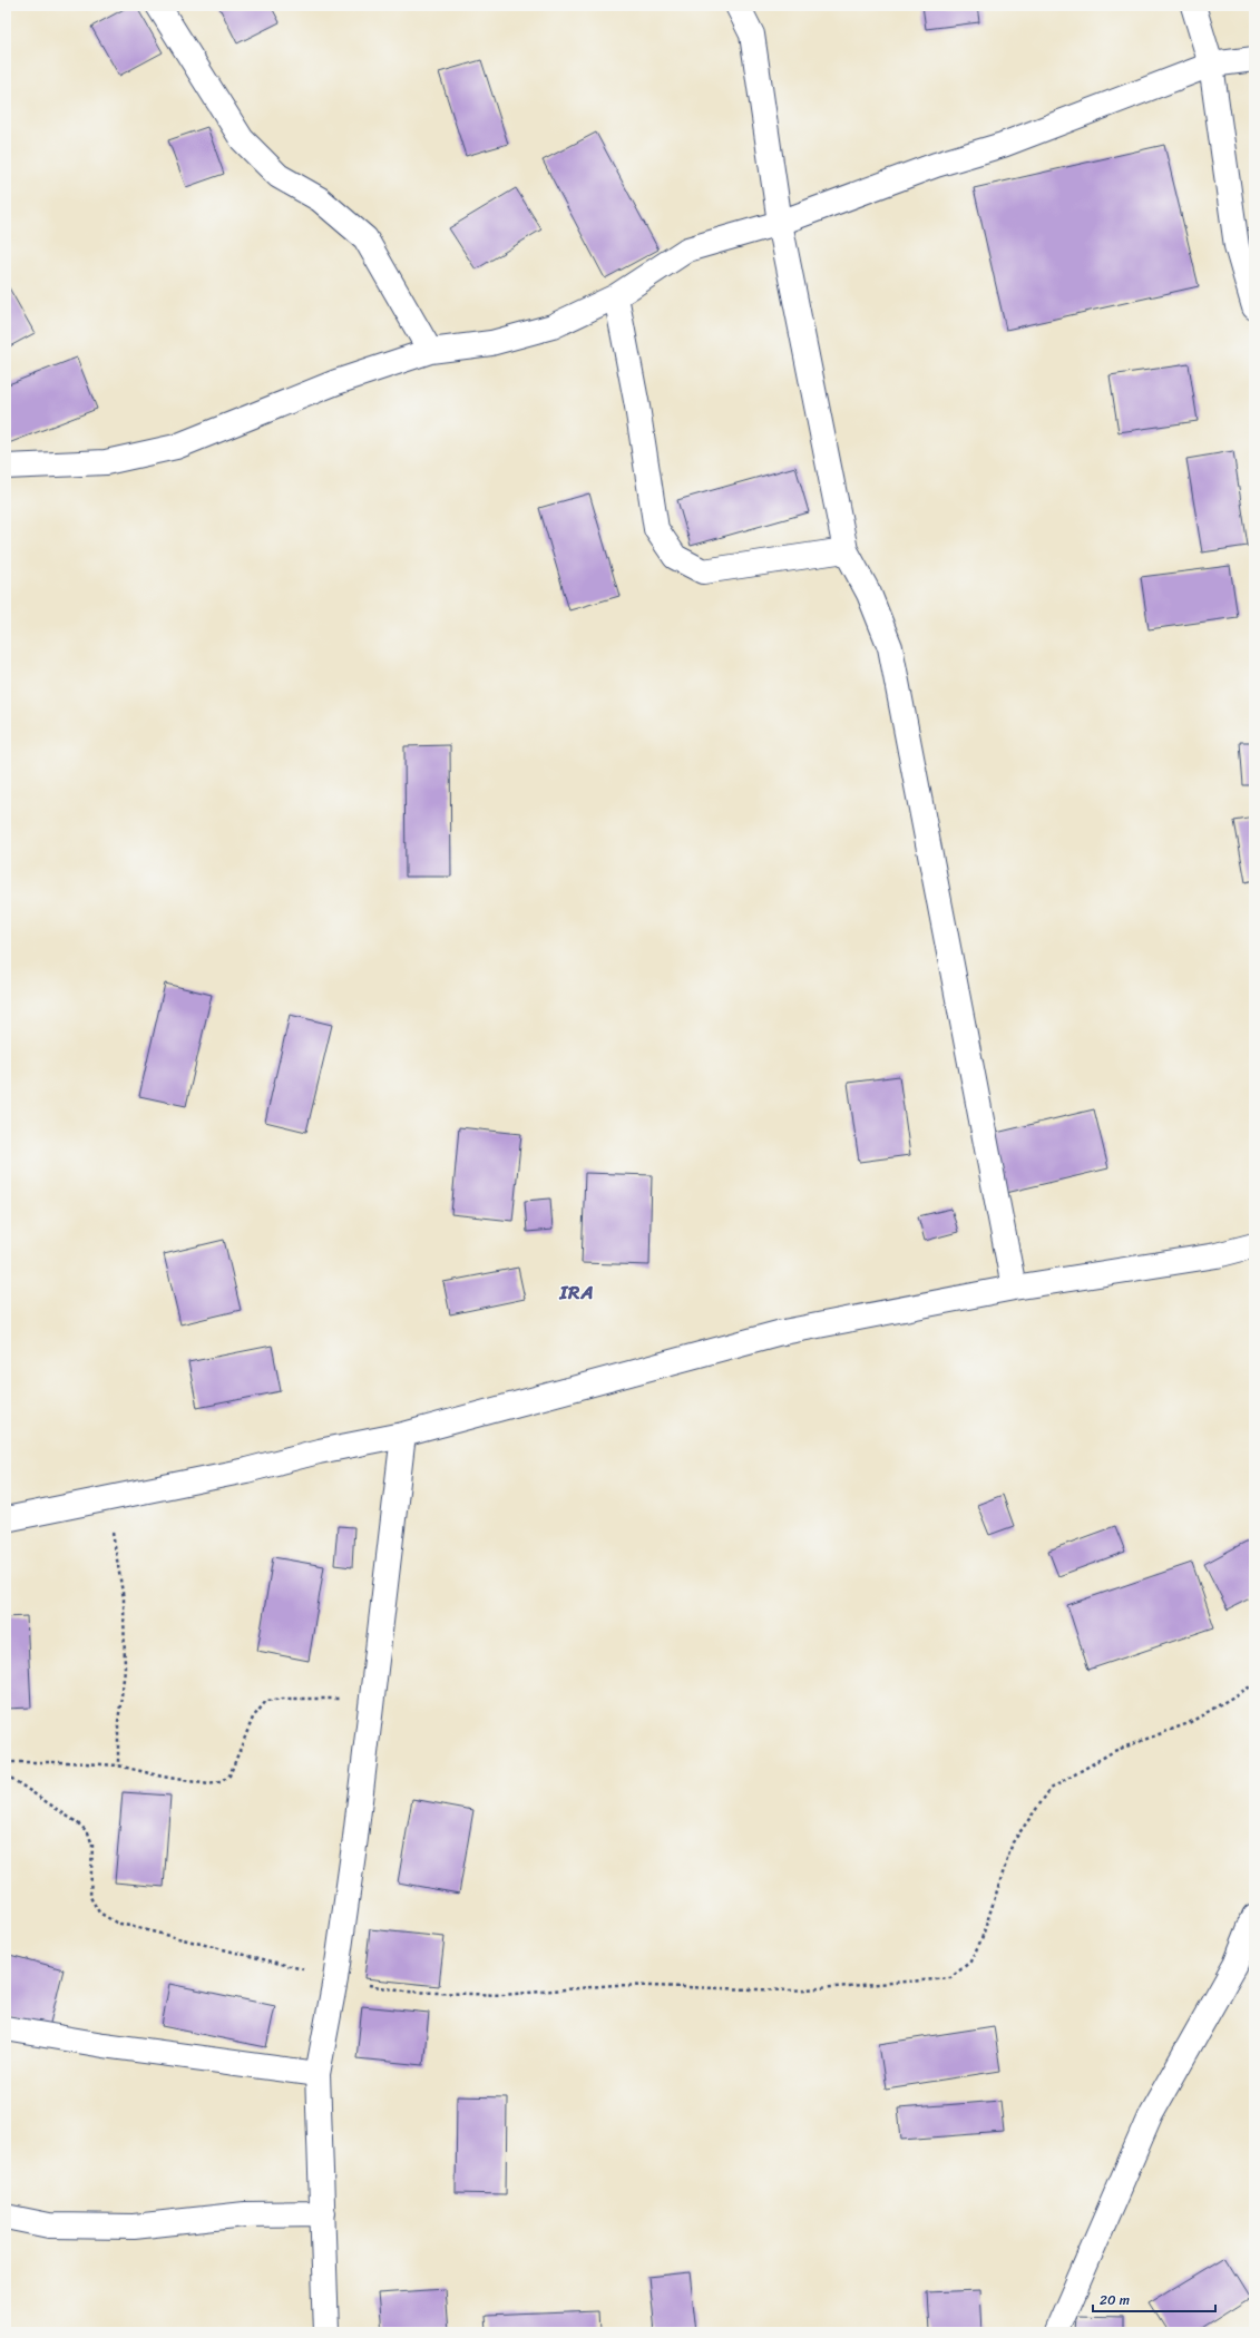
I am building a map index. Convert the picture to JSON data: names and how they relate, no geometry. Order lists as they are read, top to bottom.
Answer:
{
  "districts": ["IRA"],
  "scale_bar": "20 m"
}
